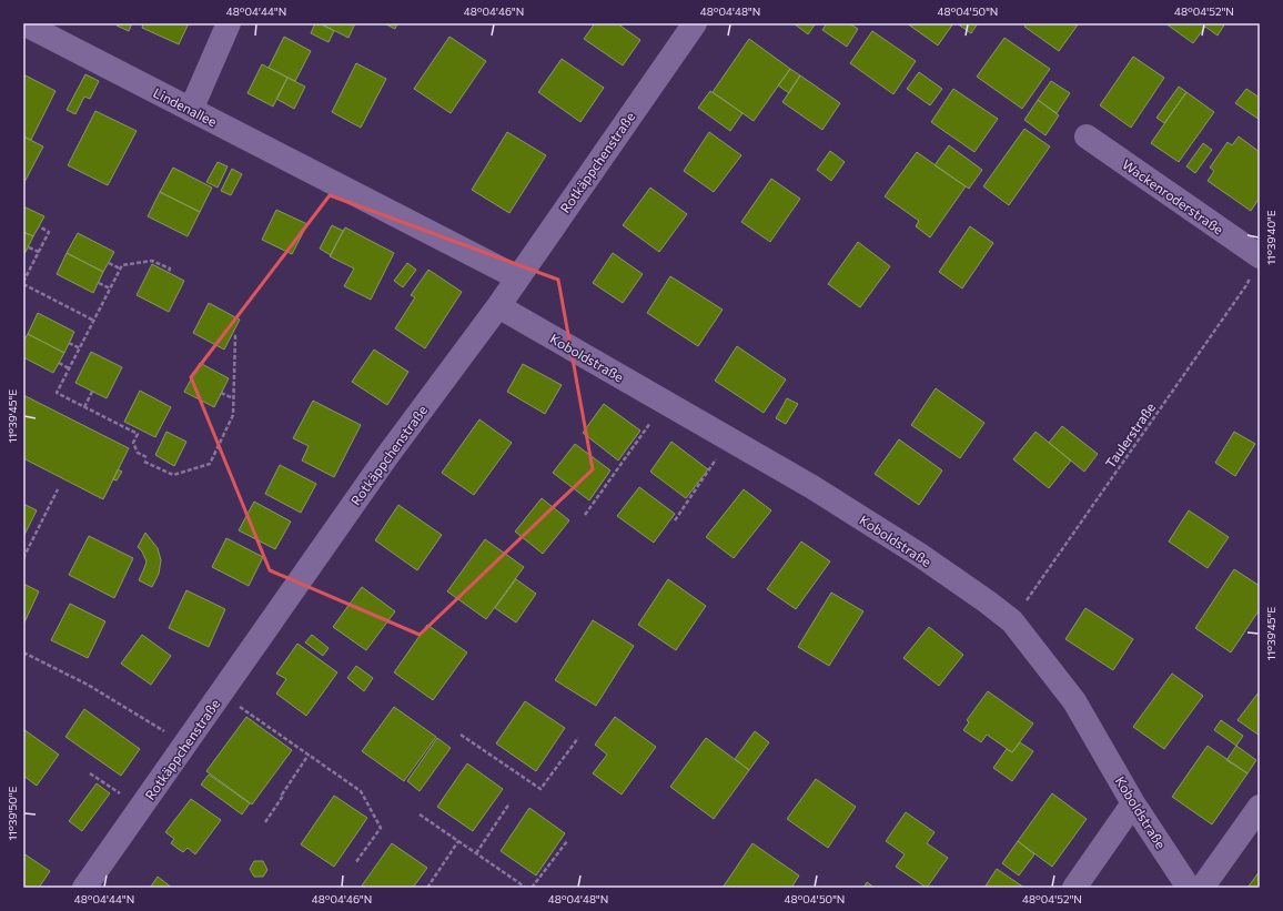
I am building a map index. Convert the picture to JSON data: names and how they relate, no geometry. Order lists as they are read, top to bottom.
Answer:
{
  "streets": {
    "street": [
      "Lindenallee",
      "Rotkäppchenstraße",
      "Wackenroderstraße",
      "Koboldstraße"
    ],
    "path": ["Taulerstraße"]
  },
  "crossings": [
    ["Lindenallee", "Rotkäppchenstraße"],
    ["Rotkäppchenstraße", "Koboldstraße"],
    ["Wackenroderstraße", "Taulerstraße"],
    ["Koboldstraße", "Taulerstraße"]
  ],
  "coordinates": [
    "48°04'44\"N",
    "48°04'46\"N",
    "48°04'48\"N",
    "48°04'50\"N",
    "48°04'52\"N",
    "11°39'40\"E",
    "11°39'45\"E",
    "11°39'50\"E"
  ]
}
